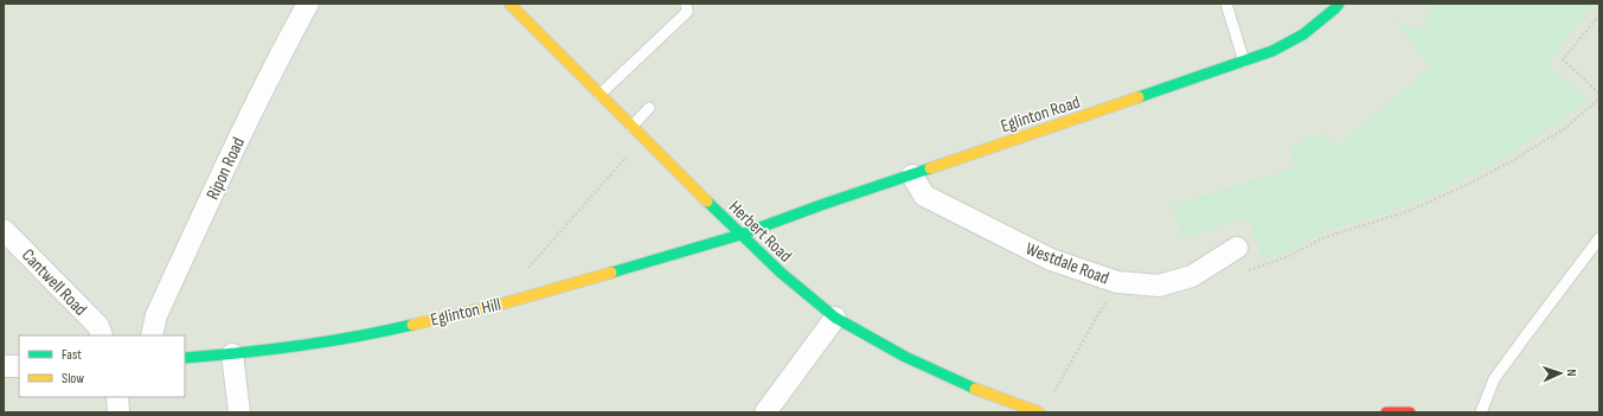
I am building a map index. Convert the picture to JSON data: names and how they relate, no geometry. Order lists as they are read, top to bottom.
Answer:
{
  "streets": {
    "street": [
      "Eglinton Road",
      "Ripon Road",
      "Herbert Road",
      "Westdale Road",
      "Cantwell Road",
      "Eglinton Hill"
    ]
  },
  "crossings": [
    ["Eglinton Road", "Herbert Road"],
    ["Eglinton Road", "Westdale Road"],
    ["Eglinton Road", "Eglinton Hill"],
    ["Herbert Road", "Eglinton Hill"]
  ],
  "legend": ["Fast", "Slow"],
  "north": "right"
}
